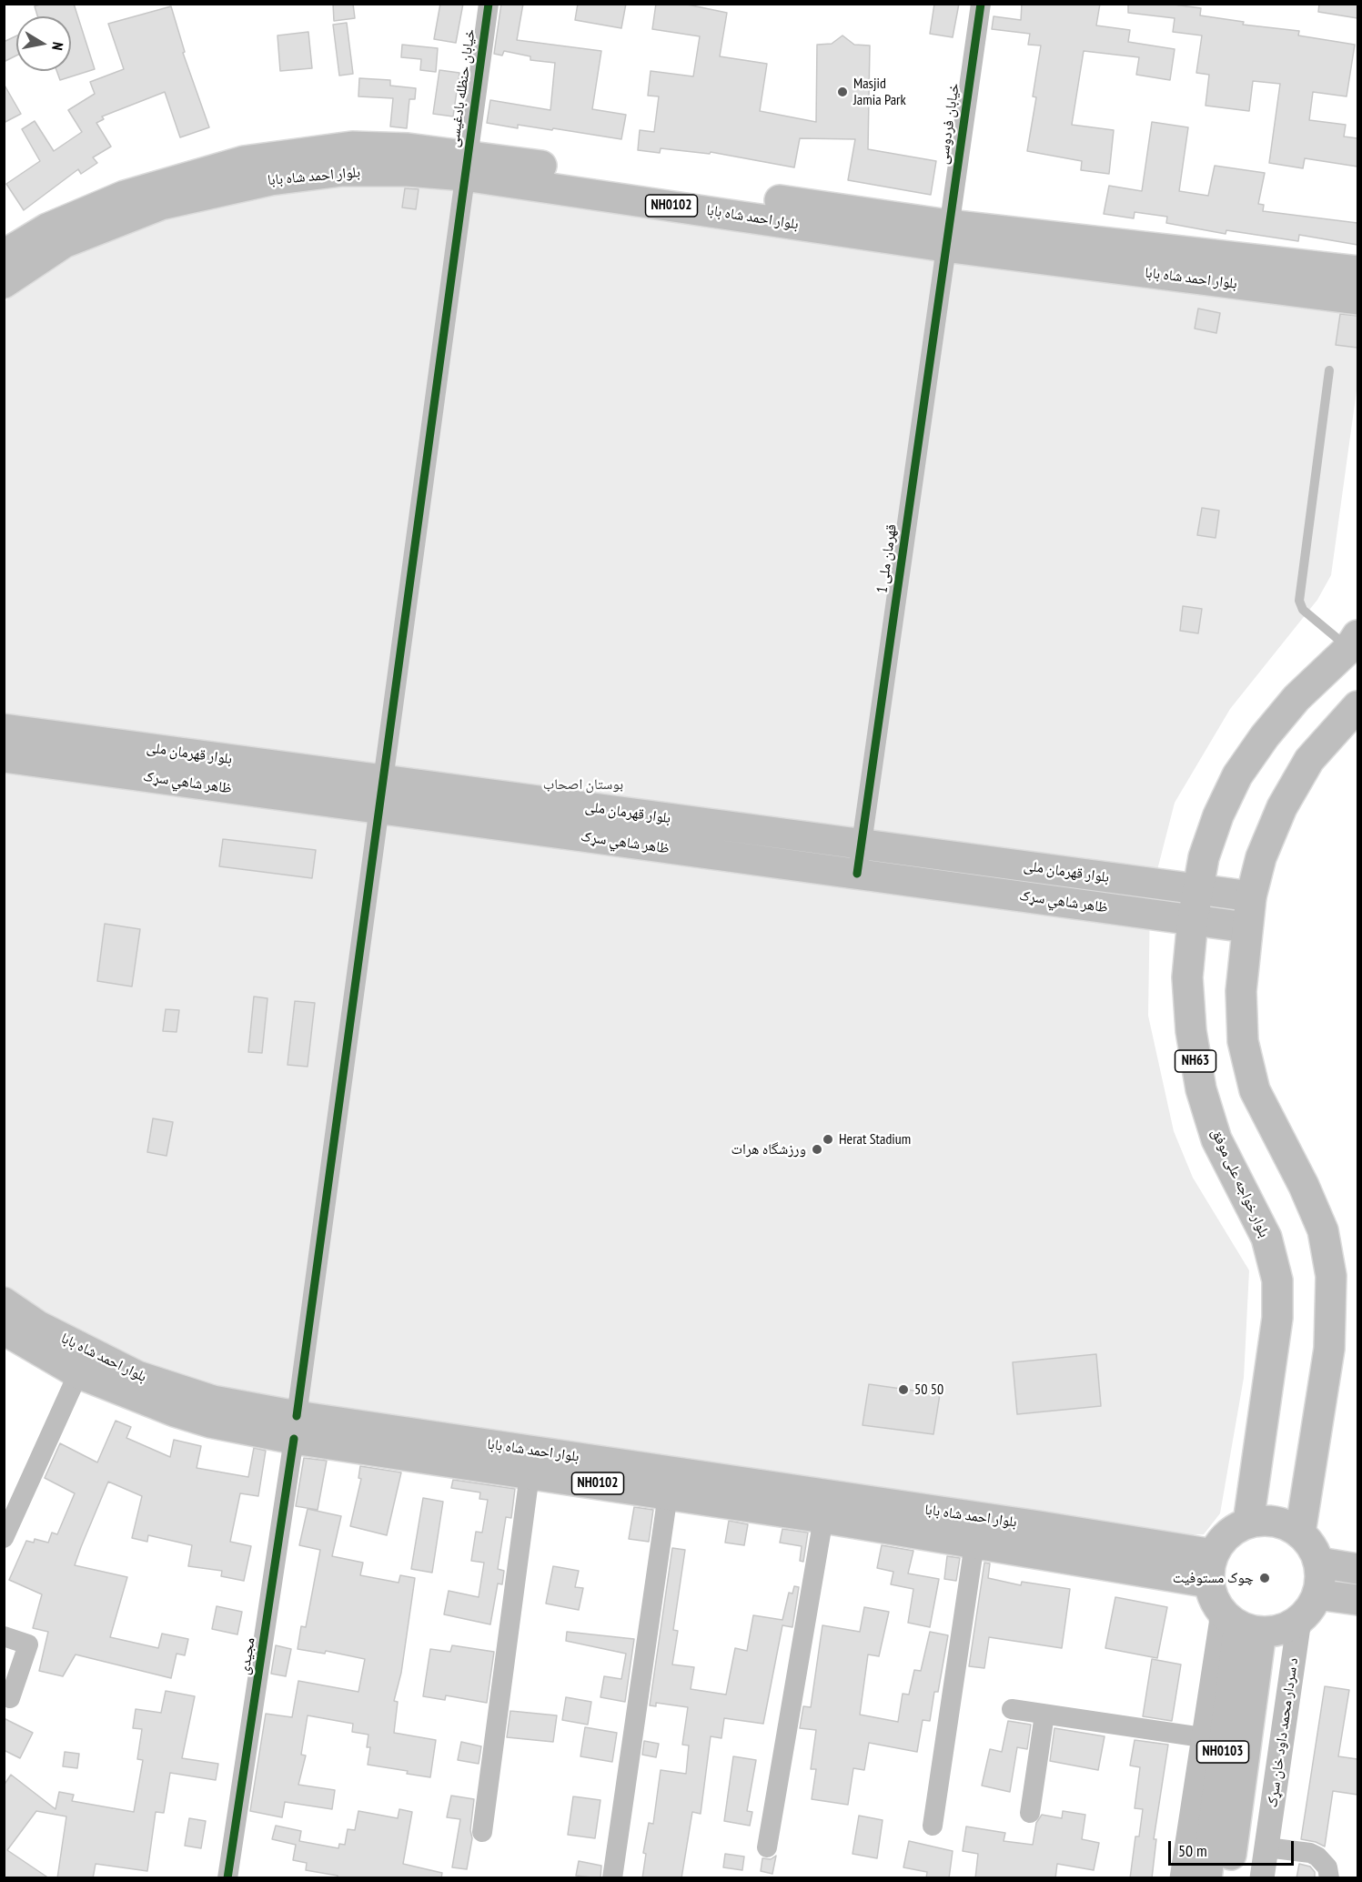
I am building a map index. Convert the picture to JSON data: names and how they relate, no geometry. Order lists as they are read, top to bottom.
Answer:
{
  "streets": {
    "main road": [
      "بلوار احمد شاه بابا",
      "NH0102",
      "بلوار قهرمان ملی",
      "ظاهر شاهي سړک",
      "NH63",
      "بلوار خواجه علی موفق",
      "NH0103"
    ],
    "street": [
      "خیابان حنظله بادغیسی",
      "خیابان فردوسی",
      "قهرمان ملی 1",
      "مجیدی",
      "د سردار محمد داود خان سړک"
    ]
  },
  "crossings": [
    ["خیابان حنظله بادغیسی", "بلوار احمد شاه بابا"],
    ["خیابان حنظله بادغیسی", "بلوار قهرمان ملی"],
    ["خیابان حنظله بادغیسی", "ظاهر شاهي سړک"],
    ["خیابان حنظله بادغیسی", "مجیدی"],
    ["خیابان فردوسی", "بلوار احمد شاه بابا"],
    ["خیابان فردوسی", "قهرمان ملی 1"],
    ["بلوار احمد شاه بابا", "قهرمان ملی 1"],
    ["بلوار احمد شاه بابا", "بلوار خواجه علی موفق"],
    ["بلوار احمد شاه بابا", "مجیدی"],
    ["بلوار احمد شاه بابا", "د سردار محمد داود خان سړک"],
    ["بلوار احمد شاه بابا", "NH0103"],
    ["قهرمان ملی 1", "بلوار قهرمان ملی"],
    ["قهرمان ملی 1", "ظاهر شاهي سړک"],
    ["بلوار قهرمان ملی", "بلوار خواجه علی موفق"],
    ["ظاهر شاهي سړک", "بلوار خواجه علی موفق"],
    ["ظاهر شاهي سړک", "مجیدی"],
    ["بلوار خواجه علی موفق", "د سردار محمد داود خان سړک"],
    ["بلوار خواجه علی موفق", "NH0103"],
    ["د سردار محمد داود خان سړک", "NH0103"]
  ],
  "parks": ["بوستان اصحاب"],
  "places": [
    "Masjid Jamia Park",
    "Herat Stadium",
    "ورزشگاه هرات",
    "50 50",
    "چوک مستوفیت"
  ],
  "scale_bar": "50 m",
  "north": "right"
}
